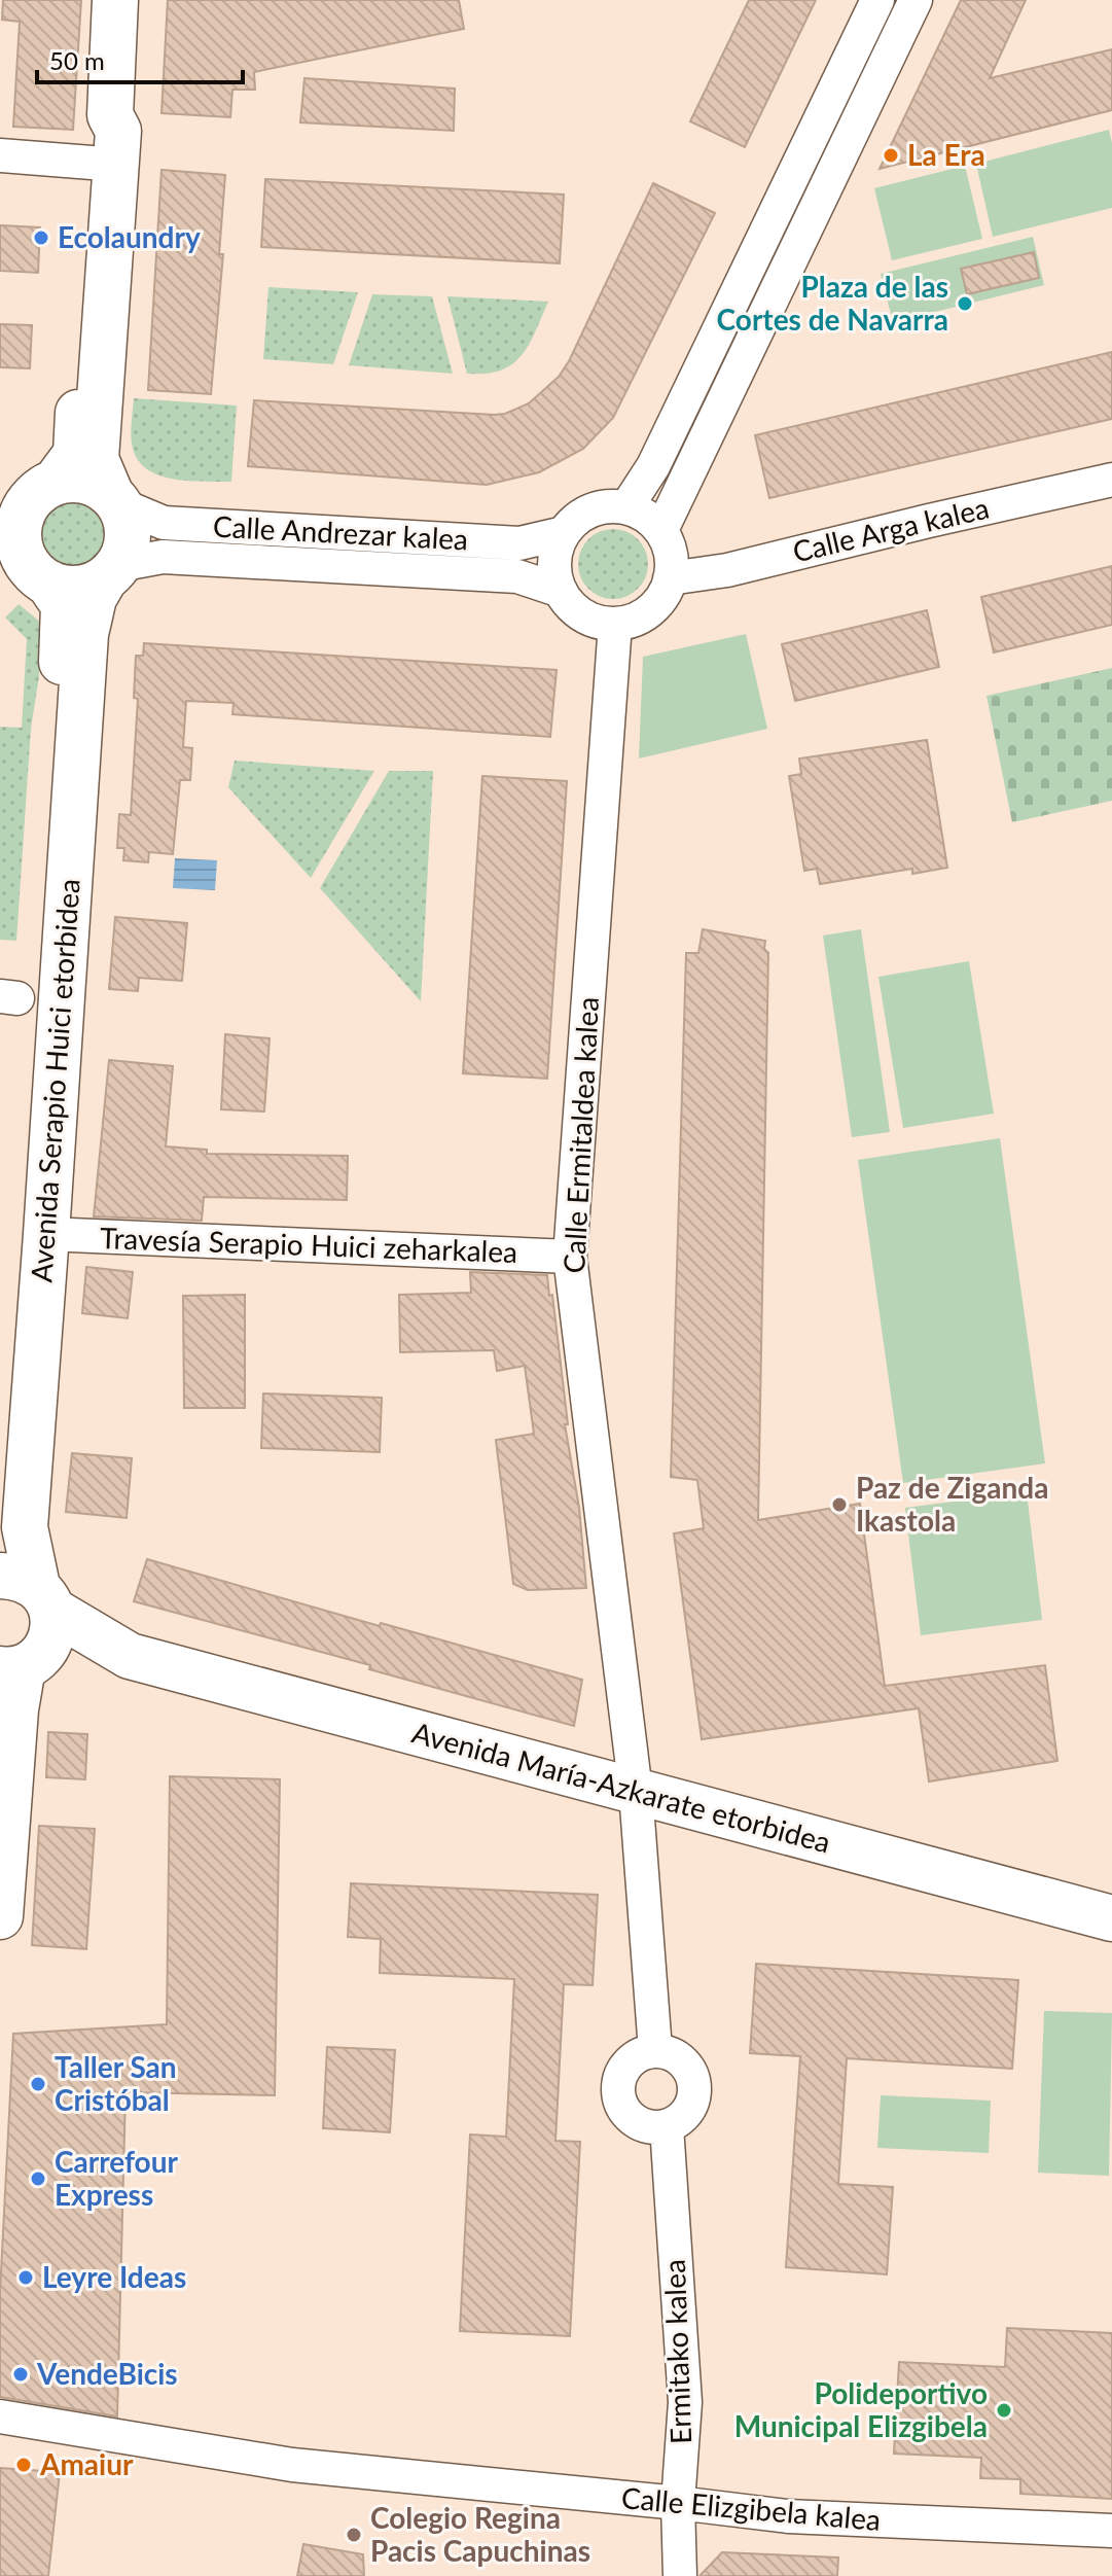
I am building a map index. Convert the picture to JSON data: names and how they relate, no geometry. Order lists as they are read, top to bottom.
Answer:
{
  "streets": {
    "main road": ["Avenida Serapio Huici etorbidea", "Avenida María-Azkarate etorbidea"],
    "street": [
      "Calle Arga kalea",
      "Calle Andrezar kalea",
      "Calle Ermitaldea kalea",
      "Travesía Serapio Huici zeharkalea",
      "Ermitako kalea",
      "Calle Elizgibela kalea"
    ]
  },
  "crossings": [
    ["Calle Arga kalea", "Calle Andrezar kalea"],
    ["Calle Arga kalea", "Calle Ermitaldea kalea"],
    ["Calle Andrezar kalea", "Avenida Serapio Huici etorbidea"],
    ["Calle Andrezar kalea", "Calle Ermitaldea kalea"],
    ["Avenida Serapio Huici etorbidea", "Travesía Serapio Huici zeharkalea"],
    ["Avenida Serapio Huici etorbidea", "Avenida María-Azkarate etorbidea"],
    ["Calle Ermitaldea kalea", "Travesía Serapio Huici zeharkalea"],
    ["Calle Ermitaldea kalea", "Avenida María-Azkarate etorbidea"],
    ["Ermitako kalea", "Calle Elizgibela kalea"]
  ],
  "places": [
    "La Era",
    "Ecolaundry",
    "Plaza de las Cortes de Navarra",
    "Paz de Ziganda Ikastola",
    "Taller San Cristóbal",
    "Carrefour Express",
    "Leyre Ideas",
    "VendeBicis",
    "Polideportivo Municipal Elizgibela",
    "Amaiur",
    "Colegio Regina Pacis Capuchinas"
  ],
  "scale_bar": "50 m"
}
